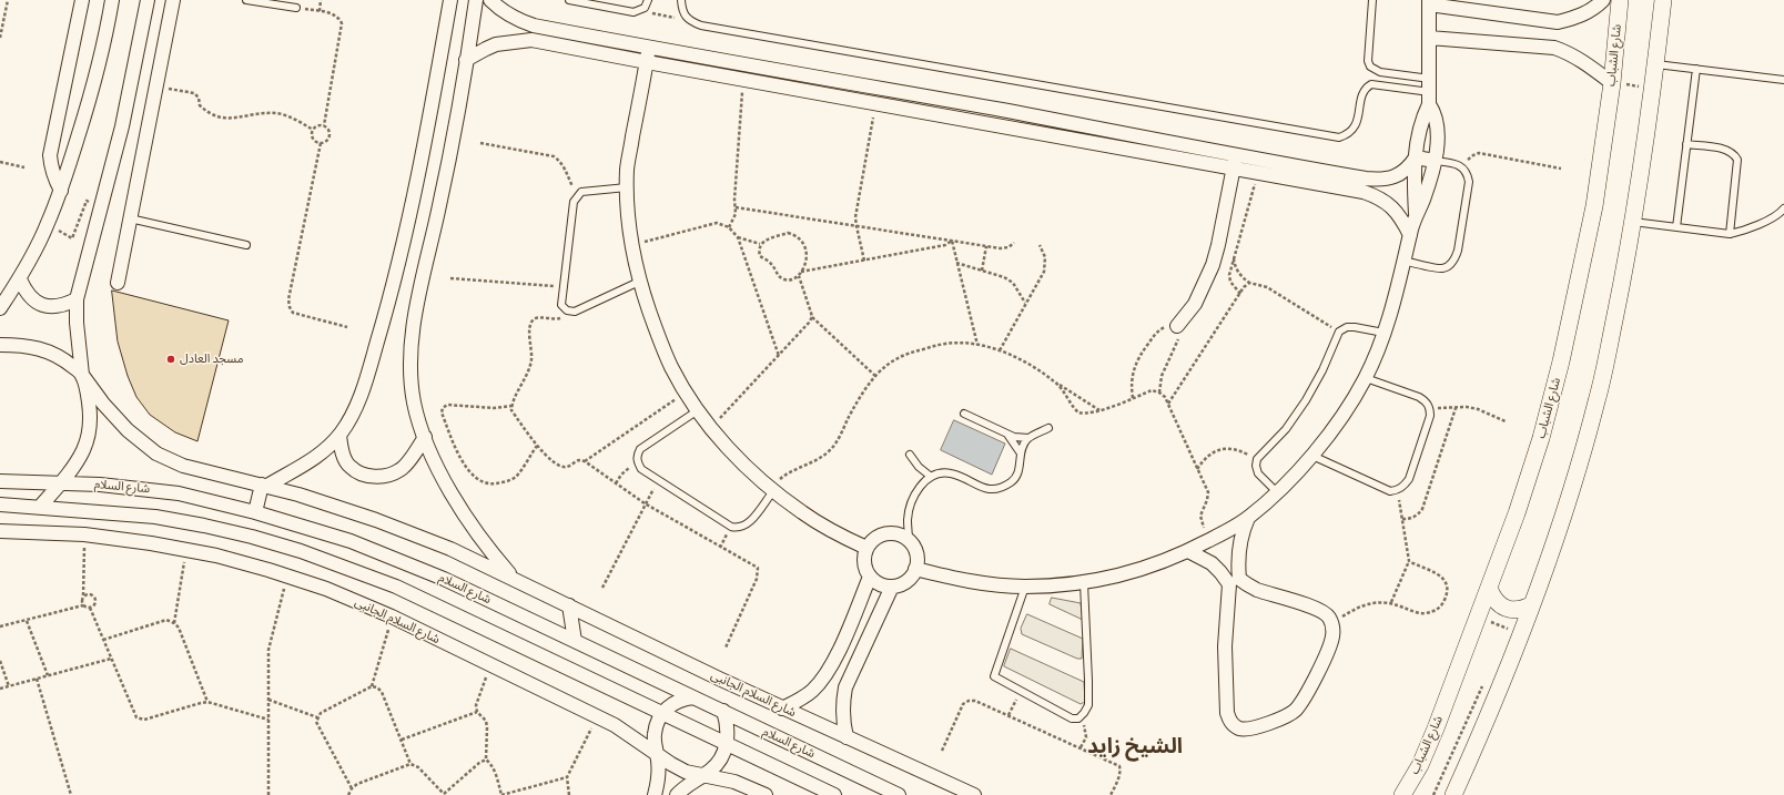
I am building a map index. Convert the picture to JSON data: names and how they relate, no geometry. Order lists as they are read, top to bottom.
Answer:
{
  "streets": {
    "street": ["شارع الشباب", "شارع السلام", "شارع السلام الجانبى"]
  },
  "districts": ["الشيخ زايد"],
  "places": ["مسجد العادل"]
}
